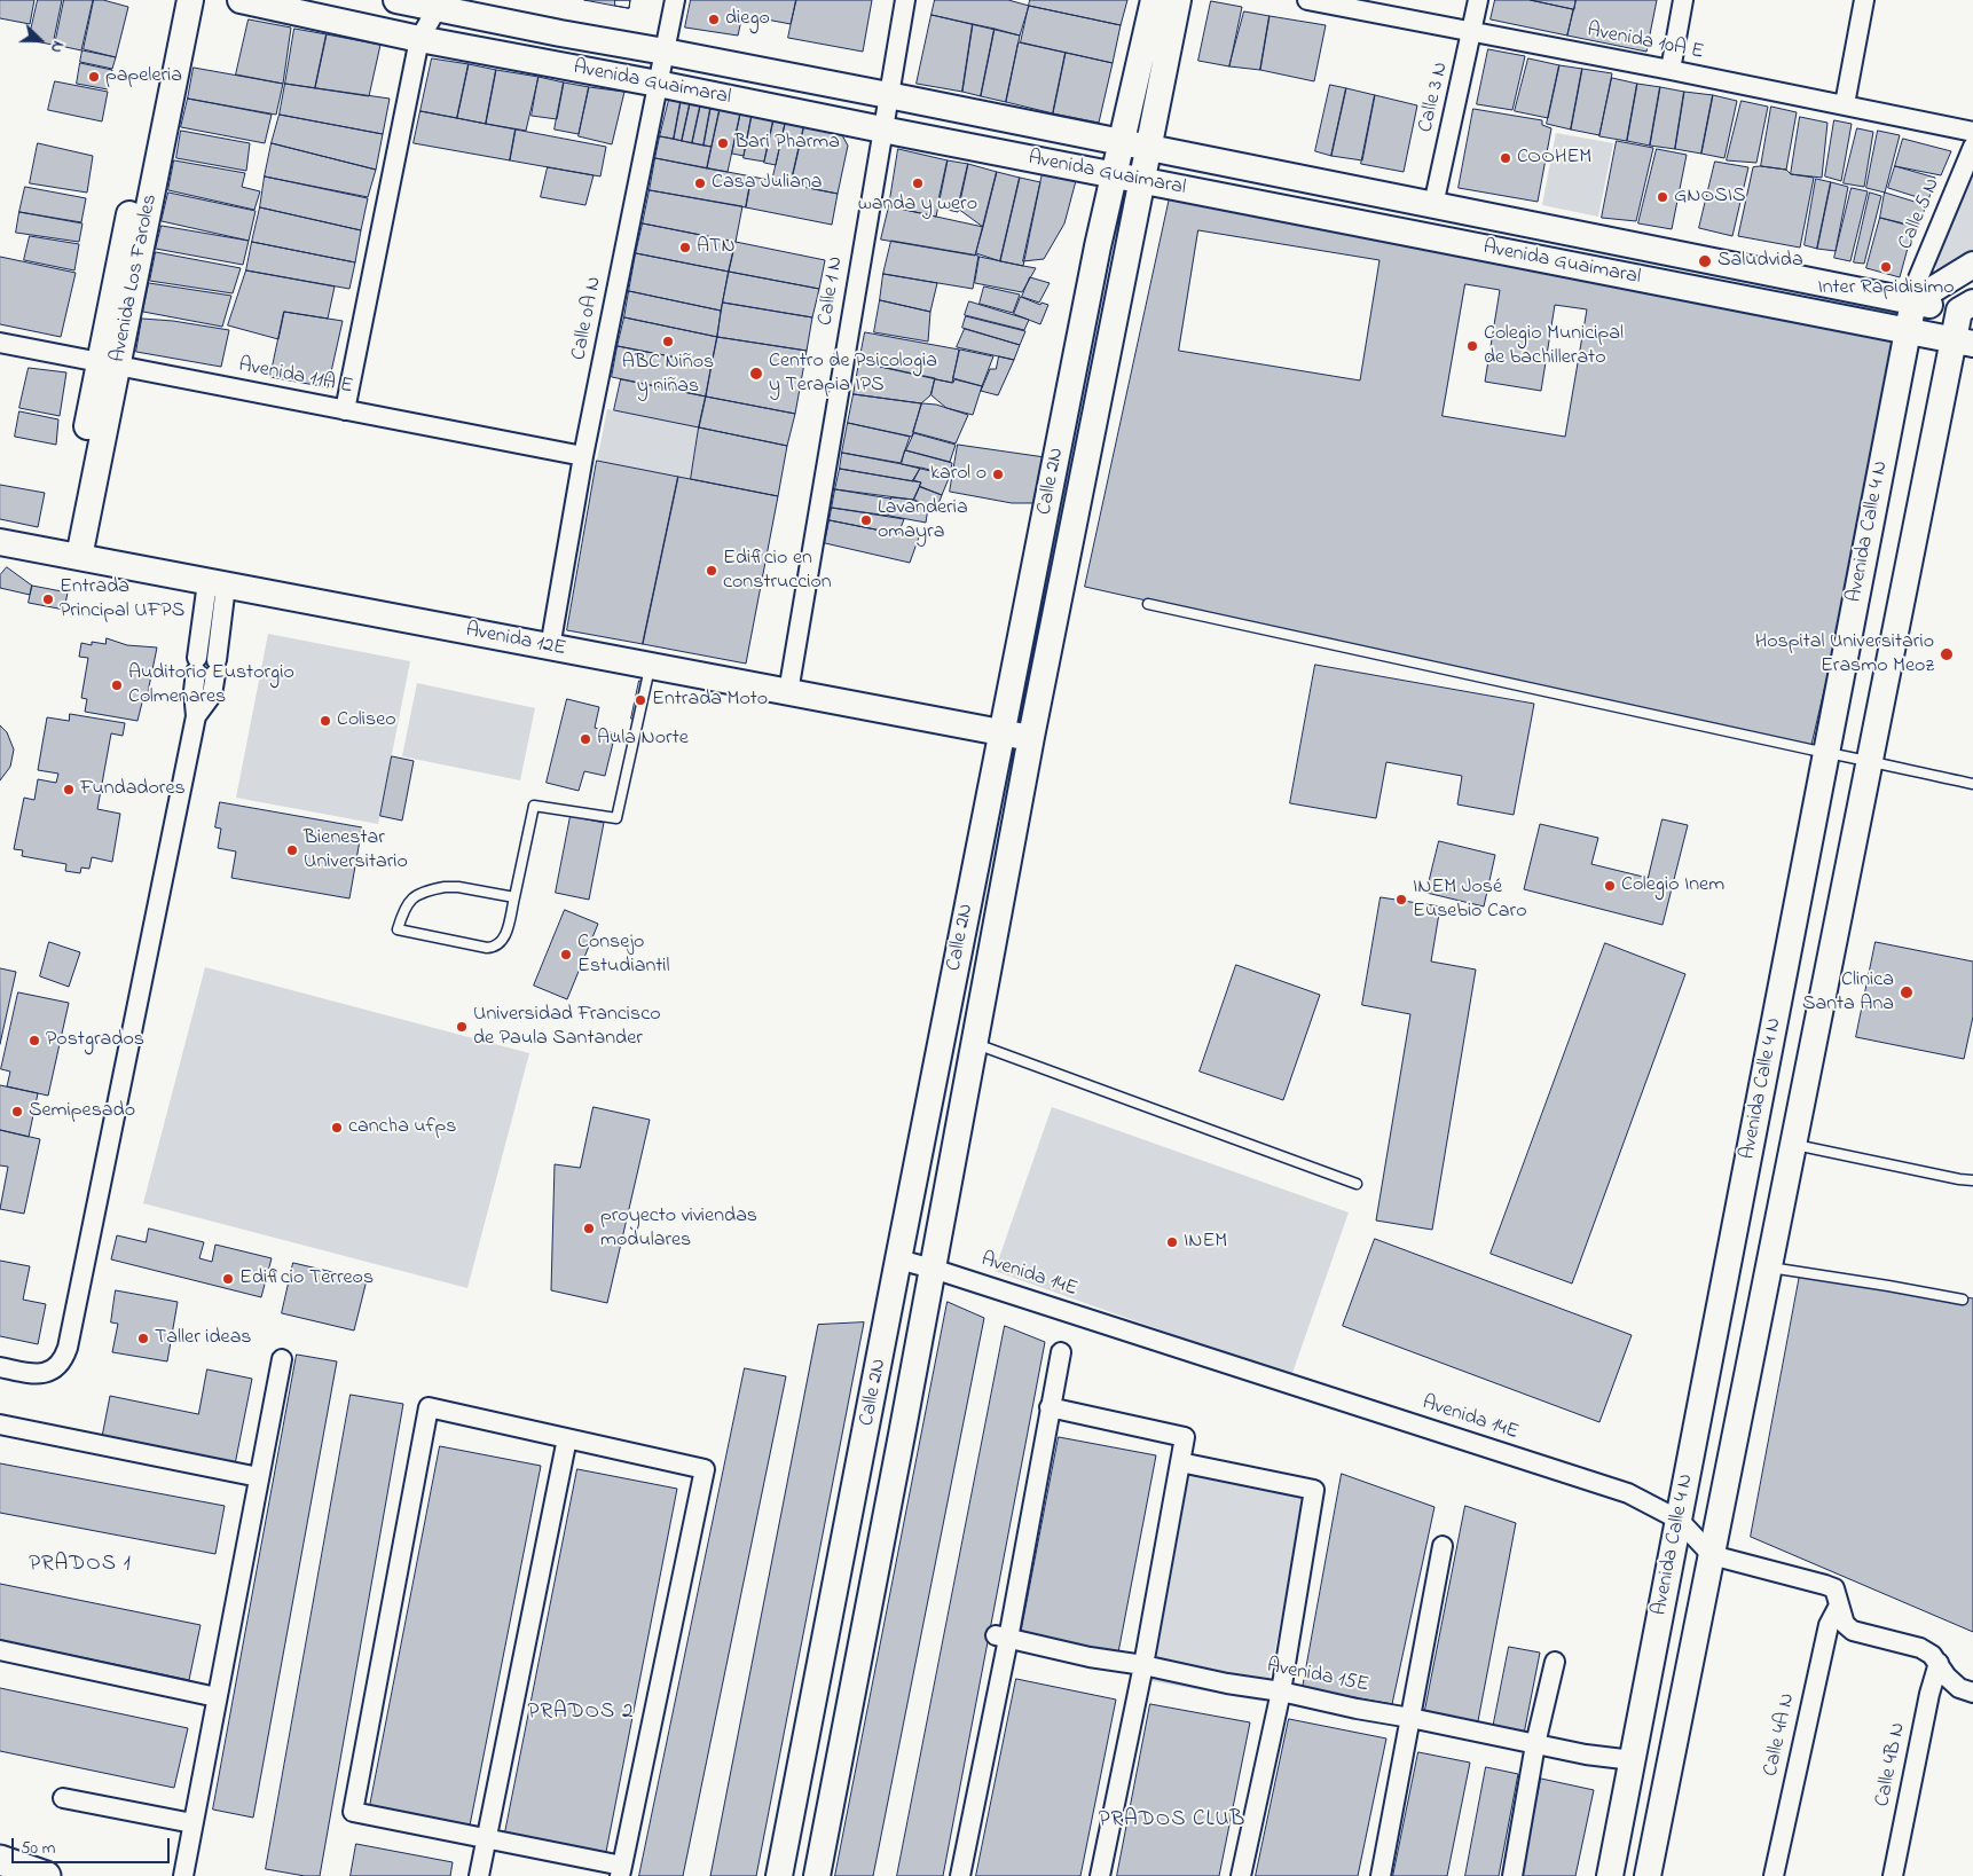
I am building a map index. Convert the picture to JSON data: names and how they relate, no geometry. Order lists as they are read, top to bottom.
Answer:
{
  "streets": {
    "street": [
      "Avenida 10A E",
      "Avenida Guaimaral",
      "Calle 3 N",
      "Calle 5 N",
      "Avenida Los Faroles",
      "Calle 1 N",
      "Calle 0A N",
      "Avenida 11A E",
      "Calle 2N",
      "Avenida Calle 4 N",
      "Avenida 12E",
      "Avenida 14E",
      "Avenida 15E",
      "Calle 4A N",
      "Calle 4B N"
    ]
  },
  "crossings": [
    ["Avenida 10A E", "Calle 3 N"],
    ["Avenida Guaimaral", "Calle 3 N"],
    ["Avenida Guaimaral", "Calle 5 N"],
    ["Avenida Guaimaral", "Calle 1 N"],
    ["Avenida Guaimaral", "Calle 0A N"],
    ["Avenida Guaimaral", "Calle 2N"],
    ["Avenida Guaimaral", "Avenida Calle 4 N"],
    ["Calle 5 N", "Avenida Calle 4 N"],
    ["Avenida Los Faroles", "Avenida 11A E"],
    ["Avenida Los Faroles", "Avenida 12E"],
    ["Calle 1 N", "Avenida 12E"],
    ["Calle 0A N", "Avenida 11A E"],
    ["Calle 0A N", "Avenida 12E"],
    ["Calle 2N", "Avenida 12E"],
    ["Calle 2N", "Avenida 14E"],
    ["Avenida Calle 4 N", "Avenida 14E"],
    ["Avenida Calle 4 N", "Avenida 15E"]
  ],
  "districts": ["PRADOS 1", "PRADOS 2", "PRADOS CLUB"],
  "places": [
    "diego",
    "papeleria",
    "Bari Pharma",
    "COOHEM",
    "Casa Juliana",
    "wanda y wero",
    "GNOSIS",
    "ATN",
    "Saludvida",
    "Inter Rapidisimo",
    "ABC Niños y niñas",
    "Colegio Municipal de bachillerato",
    "Centro de Psicologia y Terapia IPS",
    "karol o",
    "Lavanderia omayra",
    "Edificio en construccion",
    "Entrada Principal UFPS",
    "Hospital Universitario Erasmo Meoz",
    "Auditorio Eustorgio Colmenares",
    "Entrada Moto",
    "Coliseo",
    "Aula Norte",
    "Fundadores",
    "Bienestar Universitario",
    "Colegio Inem",
    "INEM José Eusebio Caro",
    "Consejo Estudiantil",
    "Clinica Santa Ana",
    "Universidad Francisco de Paula Santander",
    "Postgrados",
    "Semipesado",
    "cancha ufps",
    "proyecto viviendas modulares",
    "INEM",
    "Edificio Terreos",
    "Taller ideas"
  ],
  "scale_bar": "50 m",
  "north": "right"
}
